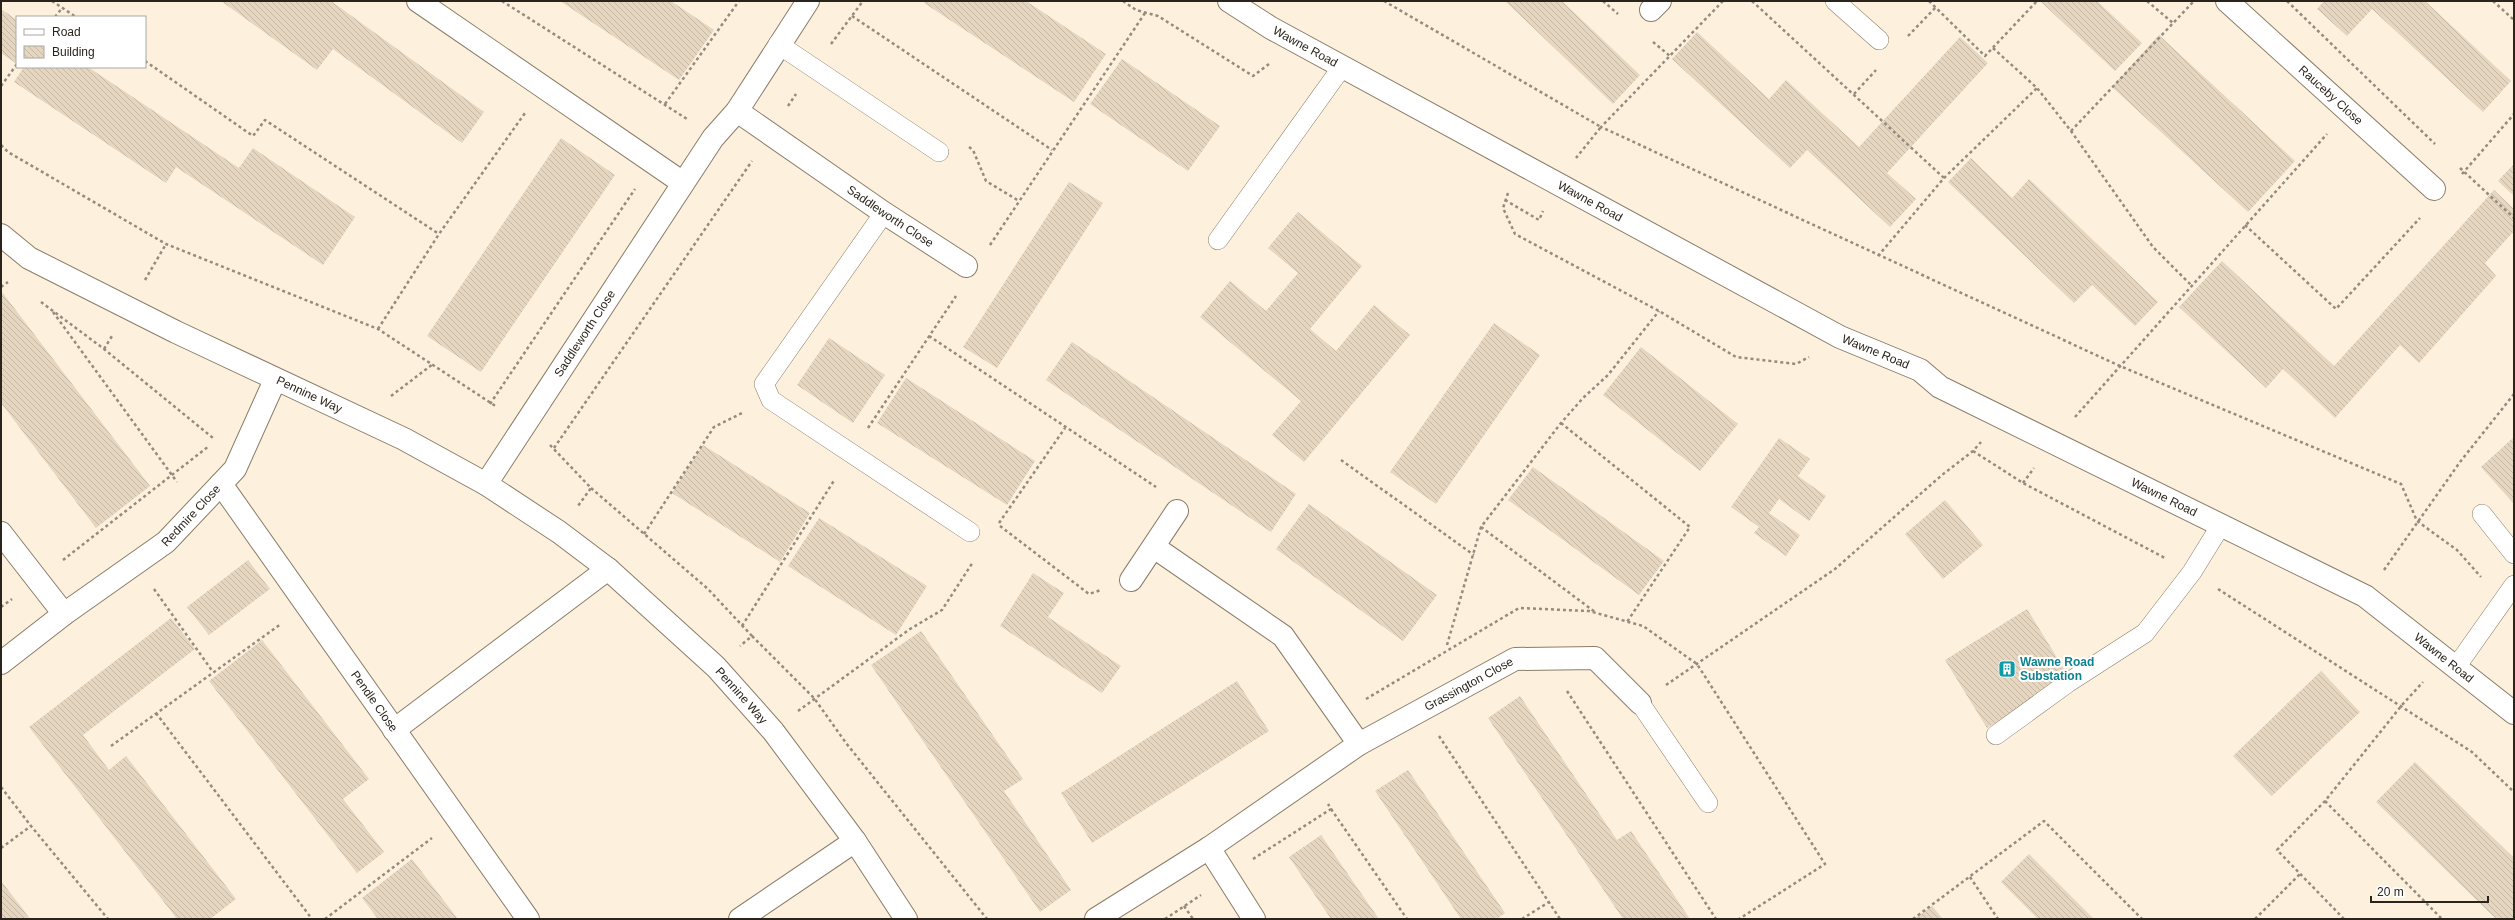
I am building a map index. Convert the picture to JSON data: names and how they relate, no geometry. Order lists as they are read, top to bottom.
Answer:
{
  "streets": {
    "street": [
      "Wawne Road",
      "Rauceby Close",
      "Saddleworth Close",
      "Pennine Way",
      "Redmire Close",
      "Grassington Close",
      "Pendle Close"
    ]
  },
  "crossings": [
    ["Saddleworth Close", "Pennine Way"],
    ["Pennine Way", "Redmire Close"],
    ["Redmire Close", "Pendle Close"]
  ],
  "places": {
    "building": ["Wawne Road Substation"]
  },
  "legend": ["Road", "Building"],
  "scale_bar": "20 m"
}
